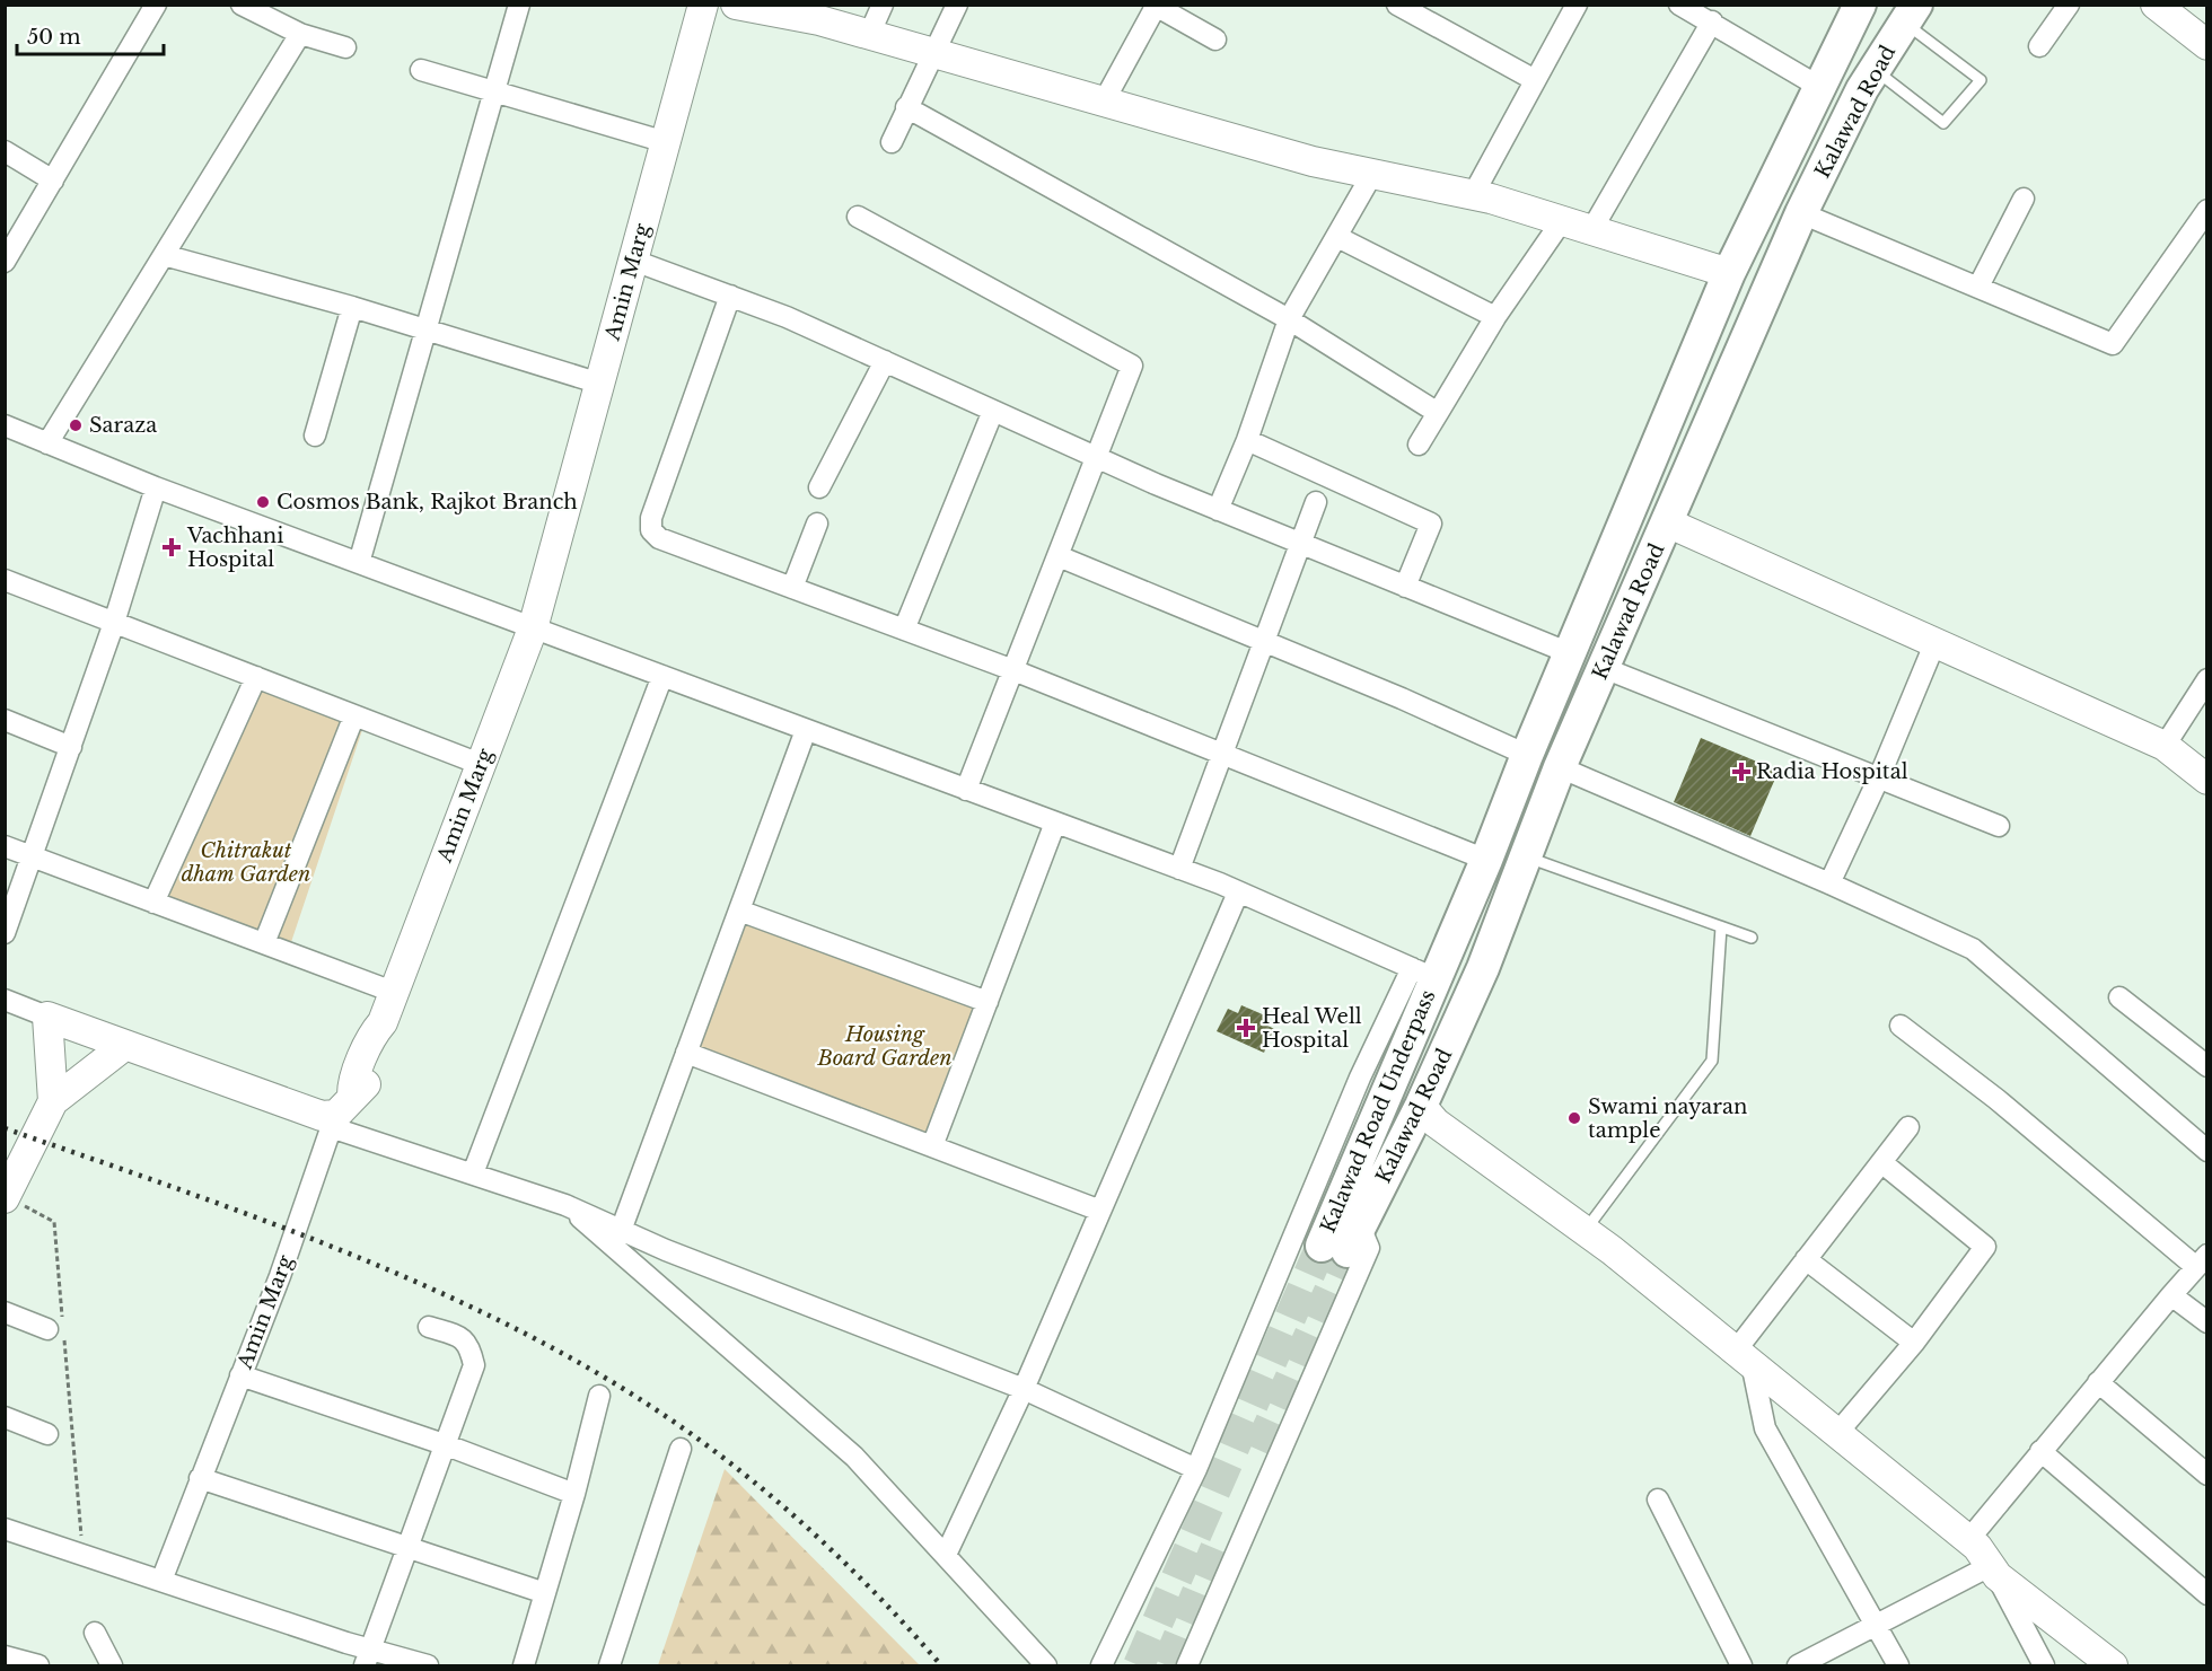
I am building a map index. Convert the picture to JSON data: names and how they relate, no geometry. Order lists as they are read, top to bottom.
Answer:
{
  "streets": {
    "main road": ["Kalawad Road", "Kalawad Road Underpass"],
    "street": ["Amin Marg"]
  },
  "crossings": [
    ["Kalawad Road", "Kalawad Road Underpass"]
  ],
  "parks": ["Chitrakut dham Garden", "Housing Board Garden"],
  "places": {
    "other": ["Saraza", "Cosmos Bank, Rajkot Branch", "Swami nayaran tample"],
    "health": ["Vachhani Hospital", "Radia Hospital", "Heal Well Hospital"]
  },
  "scale_bar": "50 m"
}
